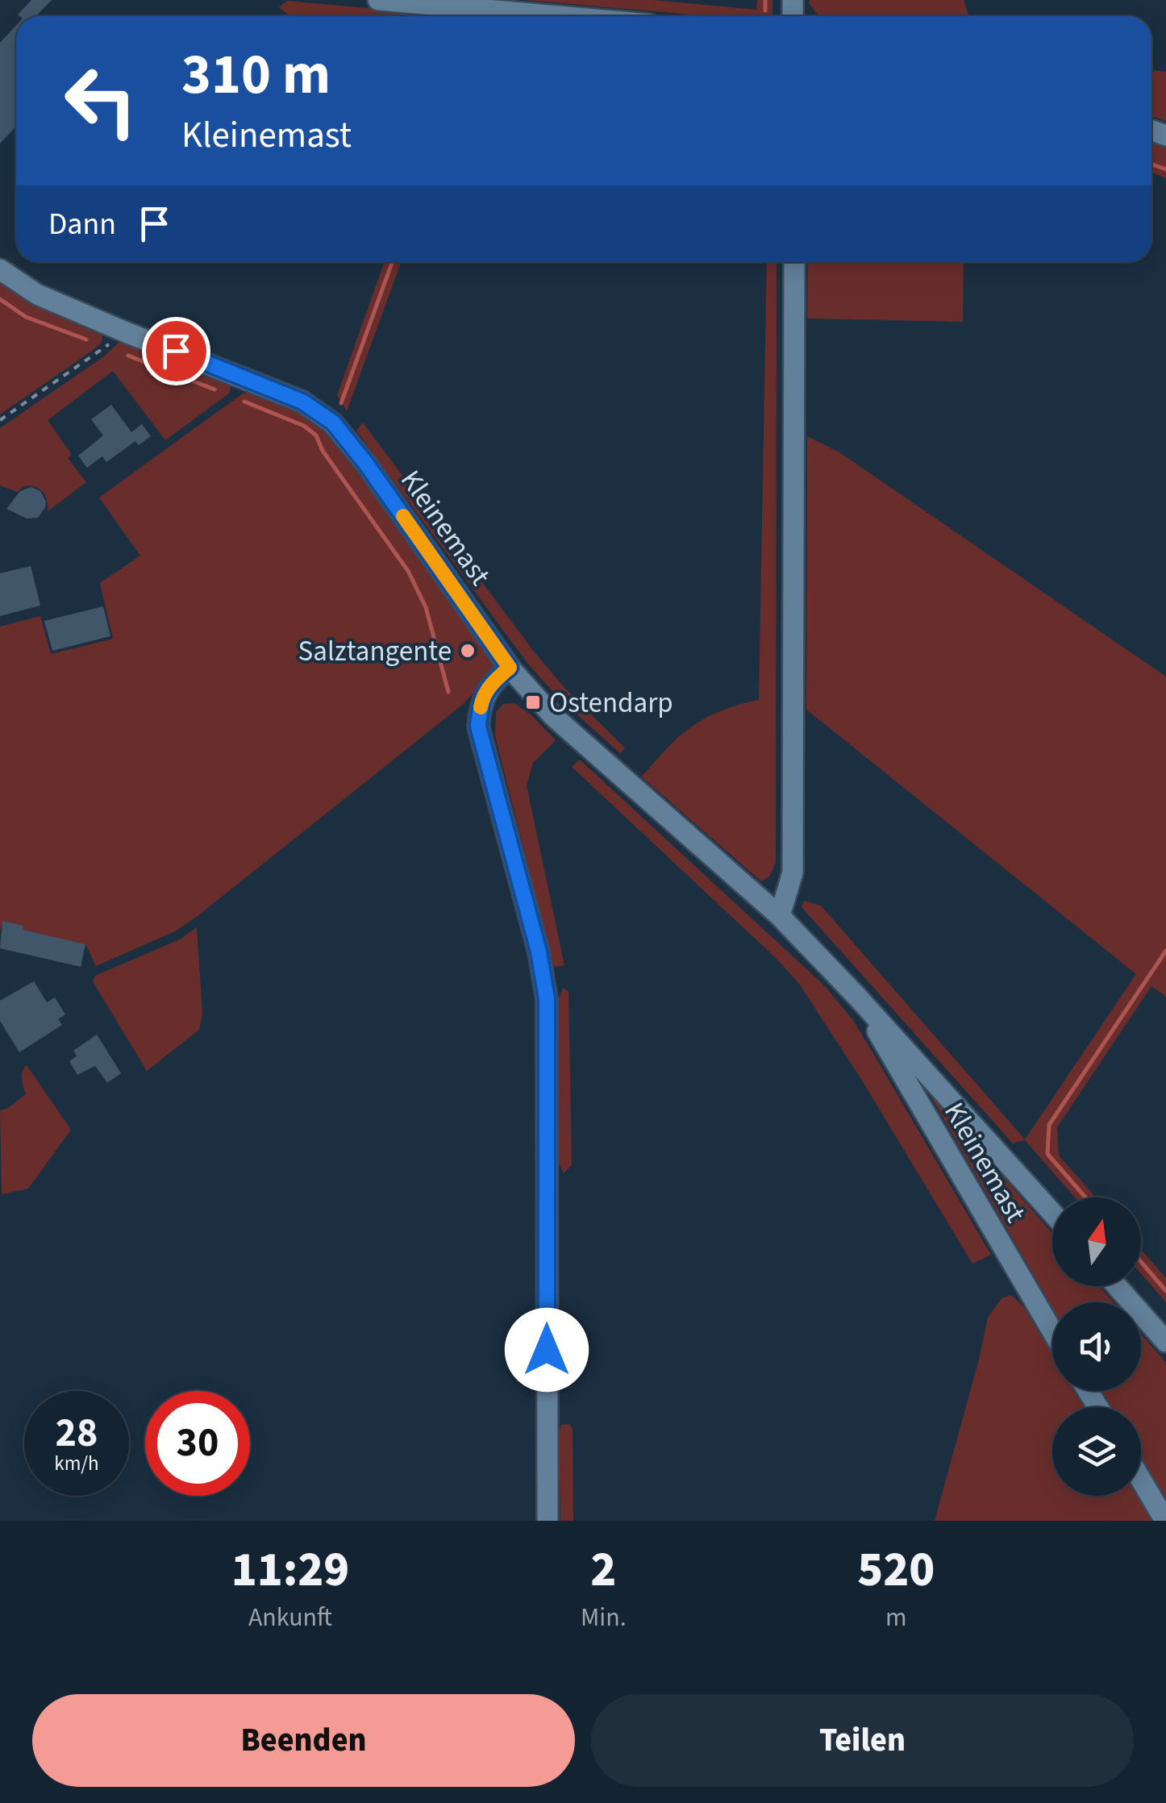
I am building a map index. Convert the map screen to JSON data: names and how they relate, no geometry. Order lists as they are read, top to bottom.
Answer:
{
  "streets": {
    "street": ["Kleinemast"]
  },
  "places": {
    "other": ["Salztangente"],
    "transit": ["Ostendarp"]
  },
  "north": "top",
  "page": {
    "turn": ["310 m", "Kleinemast"],
    "then": "Dann",
    "speed": "28 km/h",
    "limit": "30",
    "eta": [
      "11:29",
      "Ankunft",
      "2",
      "Min.",
      "520",
      "m"
    ],
    "buttons": ["Beenden", "Teilen"]
  }
}
